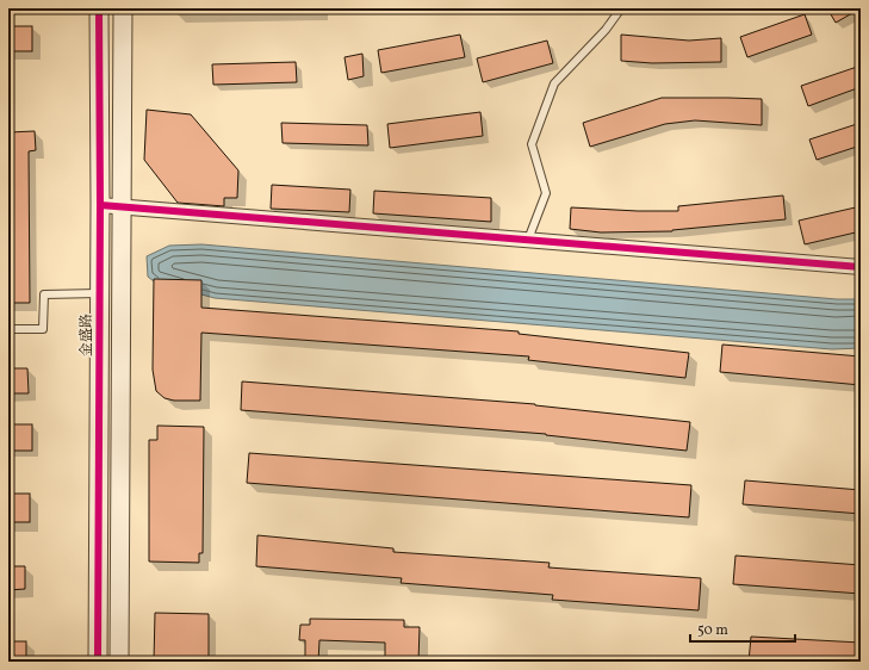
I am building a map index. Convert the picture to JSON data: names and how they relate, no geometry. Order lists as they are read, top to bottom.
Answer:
{
  "streets": {
    "street": ["金盛路"]
  },
  "scale_bar": "50 m"
}
